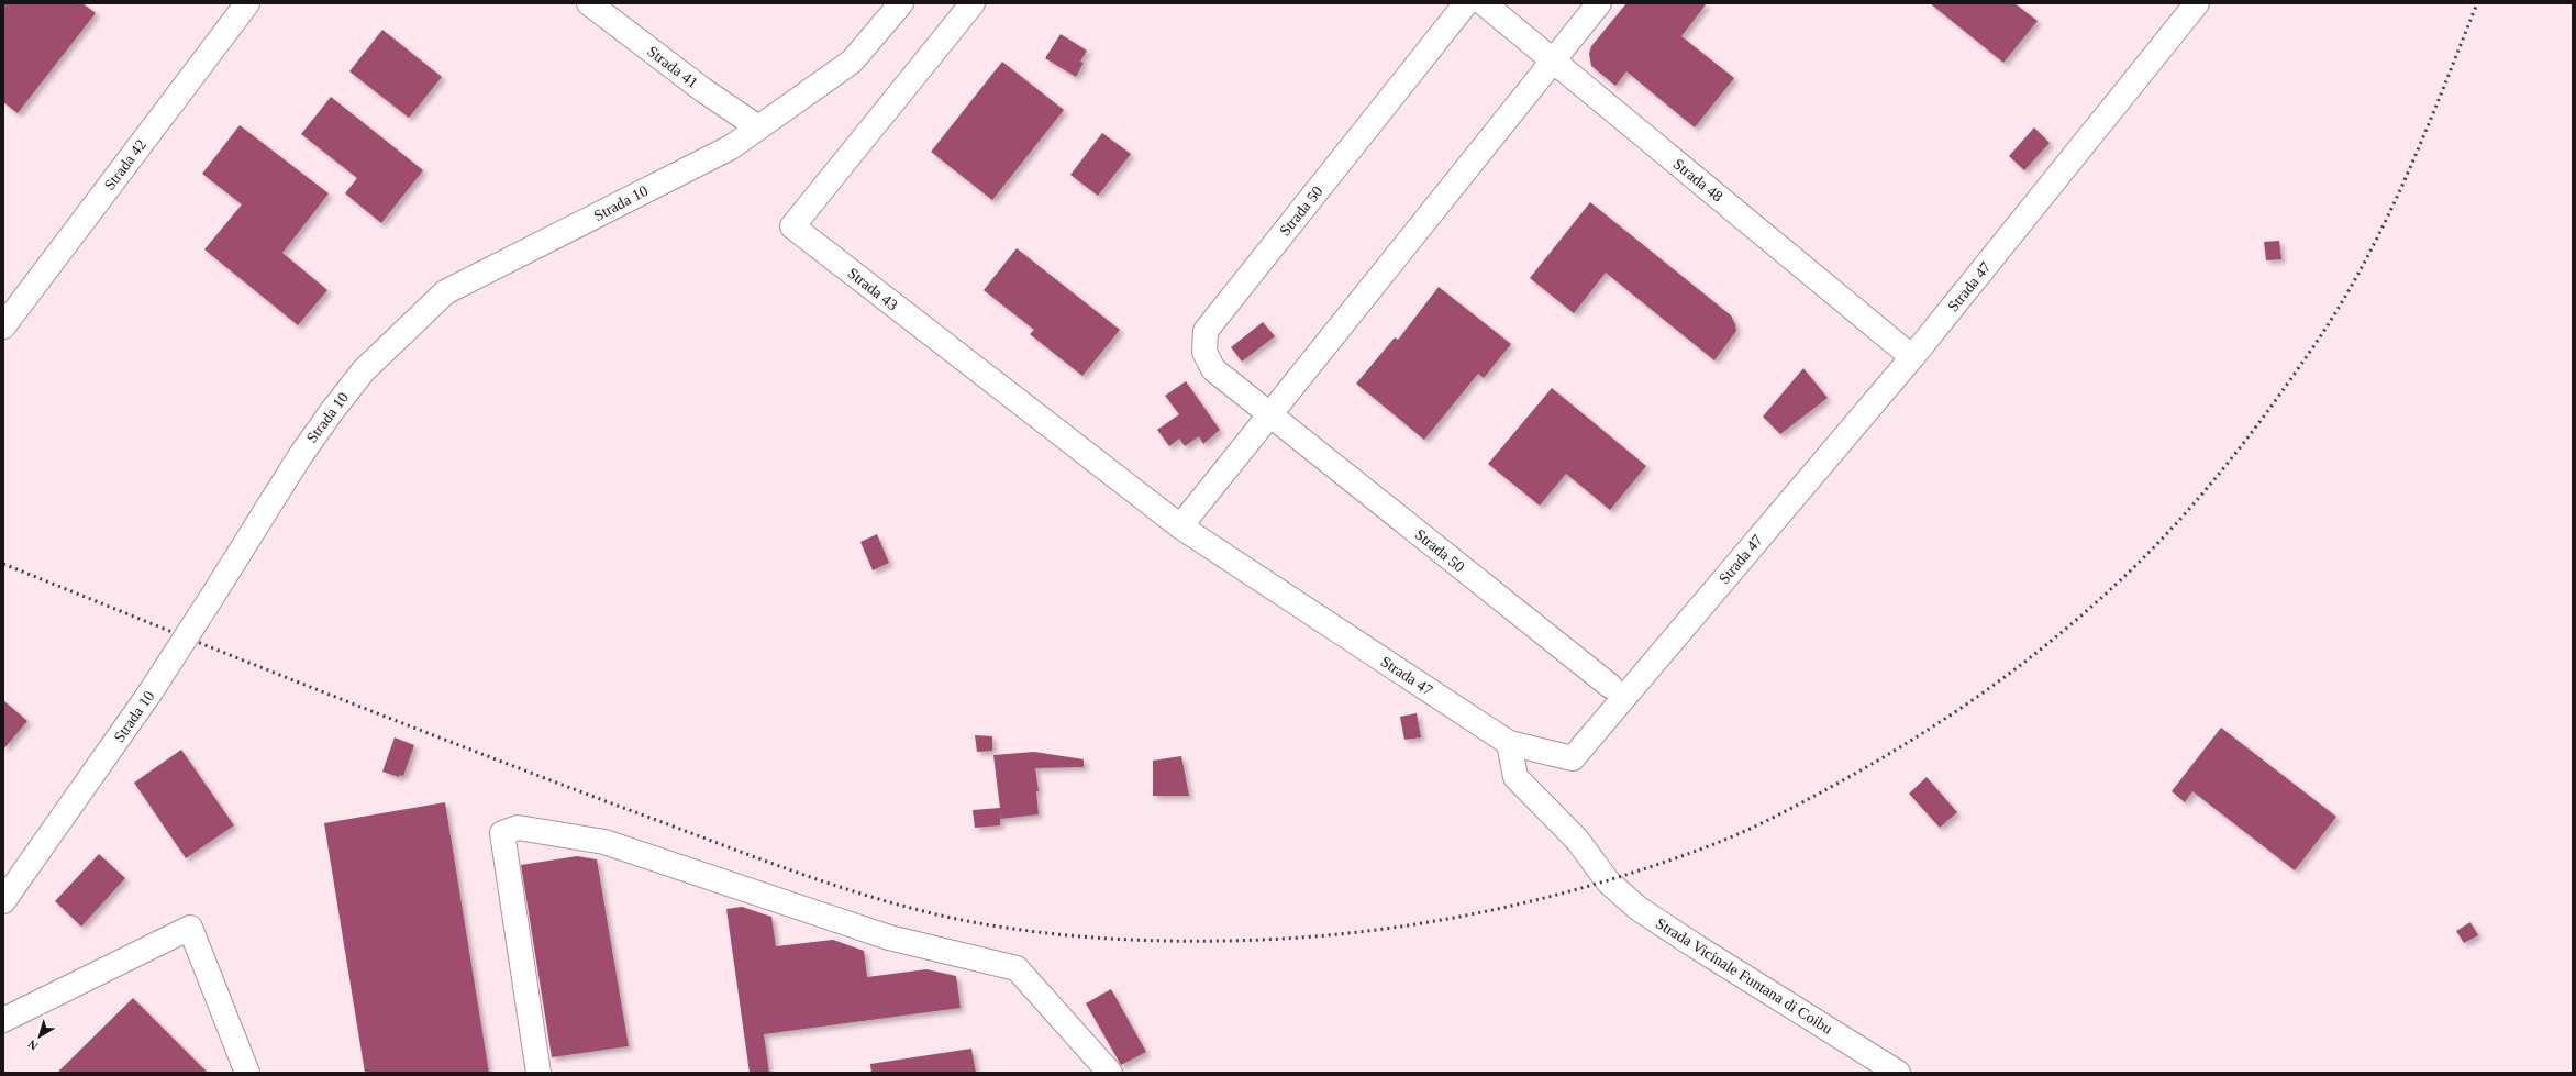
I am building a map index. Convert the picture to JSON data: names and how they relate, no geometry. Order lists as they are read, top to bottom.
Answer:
{
  "streets": {
    "street": [
      "Strada 41",
      "Strada 42",
      "Strada 48",
      "Strada 10",
      "Strada 50",
      "Strada 47",
      "Strada 43",
      "Strada Vicinale Funtana di Coibu"
    ]
  },
  "crossings": [
    ["Strada 41", "Strada 10"],
    ["Strada 48", "Strada 47"],
    ["Strada 47", "Strada 43"],
    ["Strada 47", "Strada Vicinale Funtana di Coibu"]
  ],
  "north": "bottom left"
}
